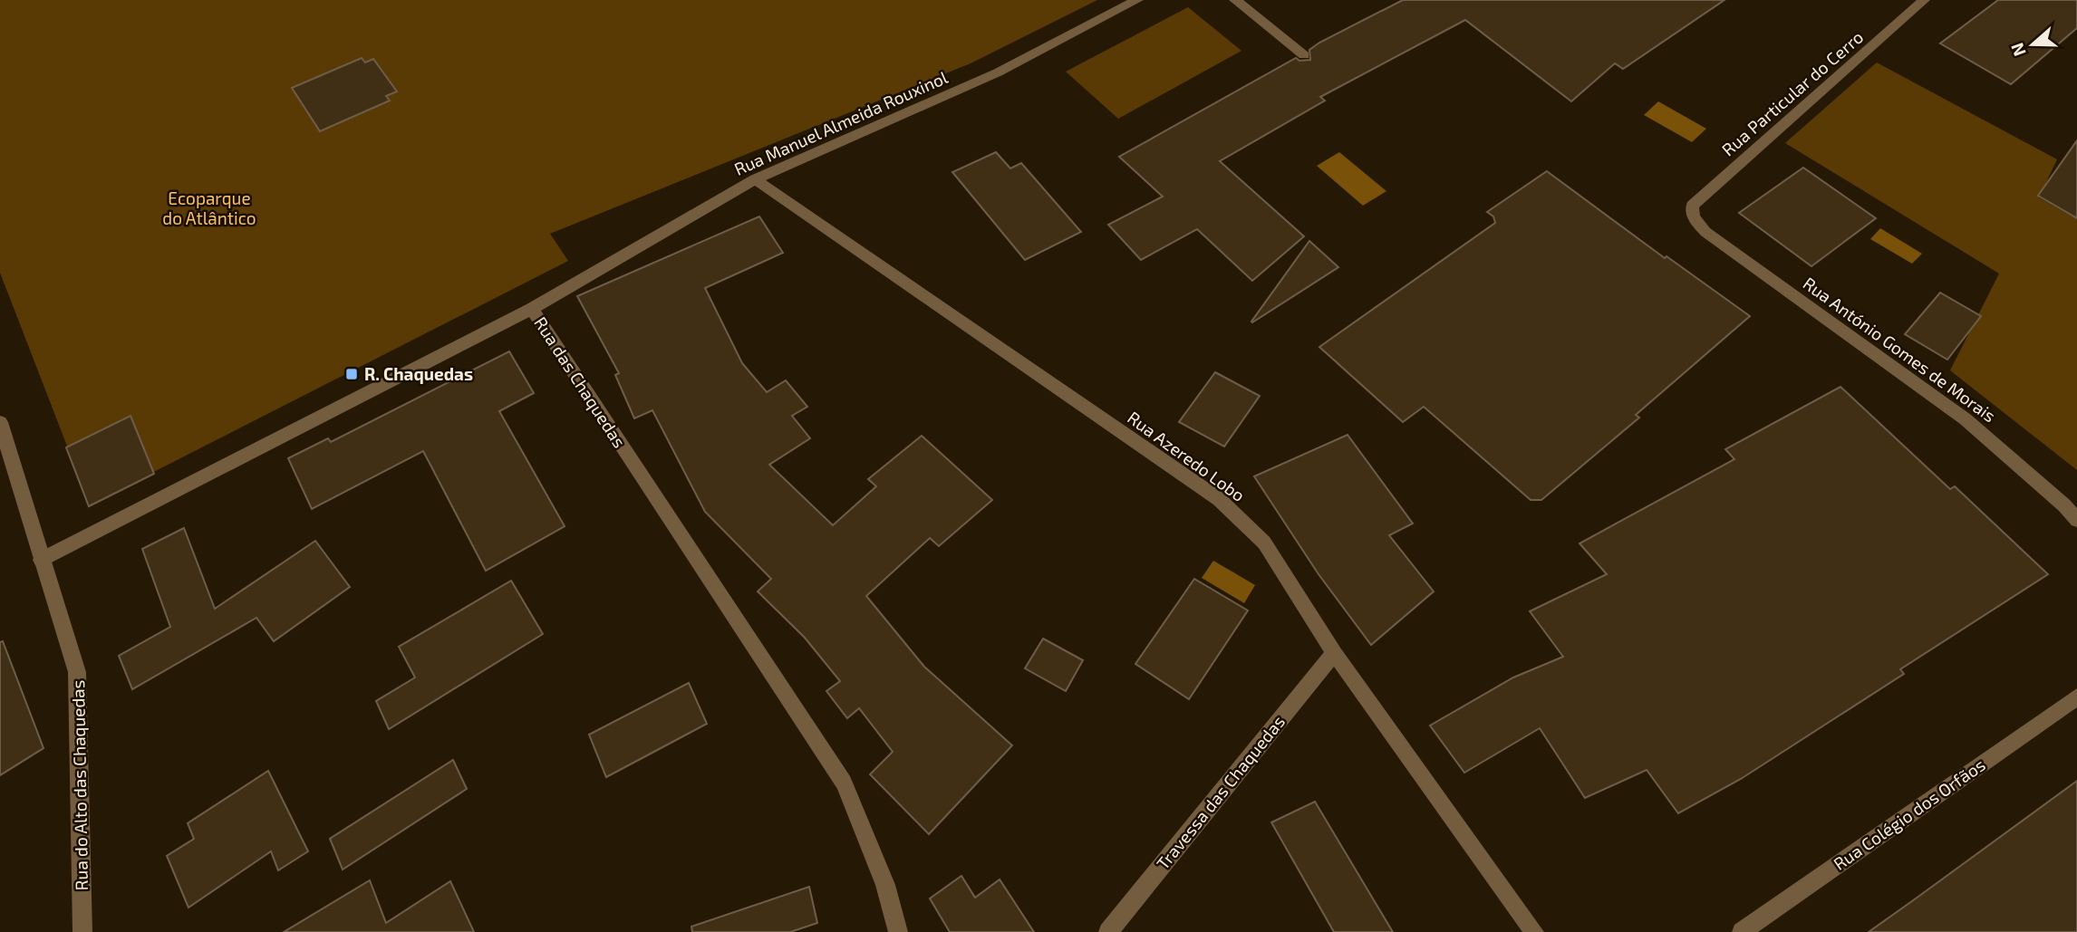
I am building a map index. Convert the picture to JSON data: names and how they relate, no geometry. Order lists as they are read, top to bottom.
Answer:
{
  "streets": {
    "street": [
      "Rua Particular do Cerro",
      "Rua Manuel Almeida Rouxinol",
      "Rua António Gomes de Morais",
      "Rua das Chaquedas",
      "Rua Azeredo Lobo",
      "Rua do Alto das Chaquedas",
      "Travessa das Chaquedas",
      "Rua Colégio dos Orfãos"
    ]
  },
  "crossings": [
    ["Rua Particular do Cerro", "Rua António Gomes de Morais"],
    ["Rua Manuel Almeida Rouxinol", "Rua das Chaquedas"],
    ["Rua Manuel Almeida Rouxinol", "Rua Azeredo Lobo"],
    ["Rua das Chaquedas", "Rua do Alto das Chaquedas"],
    ["Rua Azeredo Lobo", "Travessa das Chaquedas"]
  ],
  "parks": ["Ecoparque do Atlântico"],
  "places": {
    "transit": ["R. Chaquedas"]
  },
  "north": "left"
}
